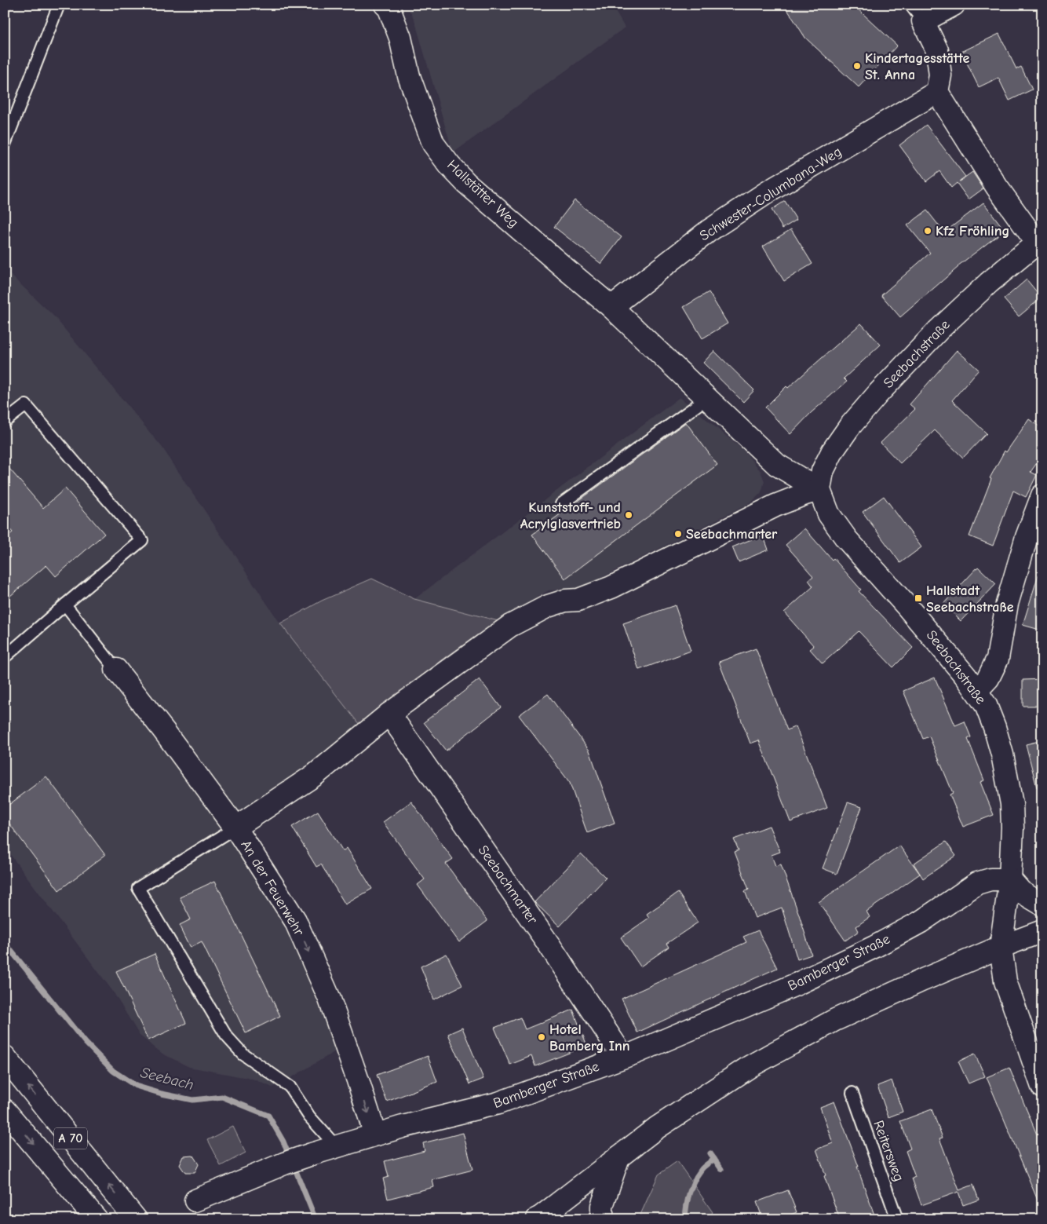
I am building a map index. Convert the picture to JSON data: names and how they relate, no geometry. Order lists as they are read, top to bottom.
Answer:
{
  "streets": {
    "main road": [
      "Hallstätter Weg",
      "Schwester-Columbana-Weg",
      "Seebachstraße",
      "Seebachmarter",
      "An der Feuerwehr",
      "Bamberger Straße",
      "A 70"
    ],
    "lane": ["Reitersweg"]
  },
  "crossings": [
    ["Hallstätter Weg", "Schwester-Columbana-Weg"],
    ["Seebachstraße", "Bamberger Straße"],
    ["Seebachmarter", "Bamberger Straße"],
    ["An der Feuerwehr", "Bamberger Straße"]
  ],
  "one_way": ["An der Feuerwehr"],
  "water": ["Seebach"],
  "places": {
    "other": [
      "Kindertagesstätte St. Anna",
      "Kfz Fröhling",
      "Kunststoff- und Acrylglasvertrieb",
      "Seebachmarter",
      "Hotel Bamberg Inn"
    ],
    "transit": ["Hallstadt Seebachstraße"]
  }
}
